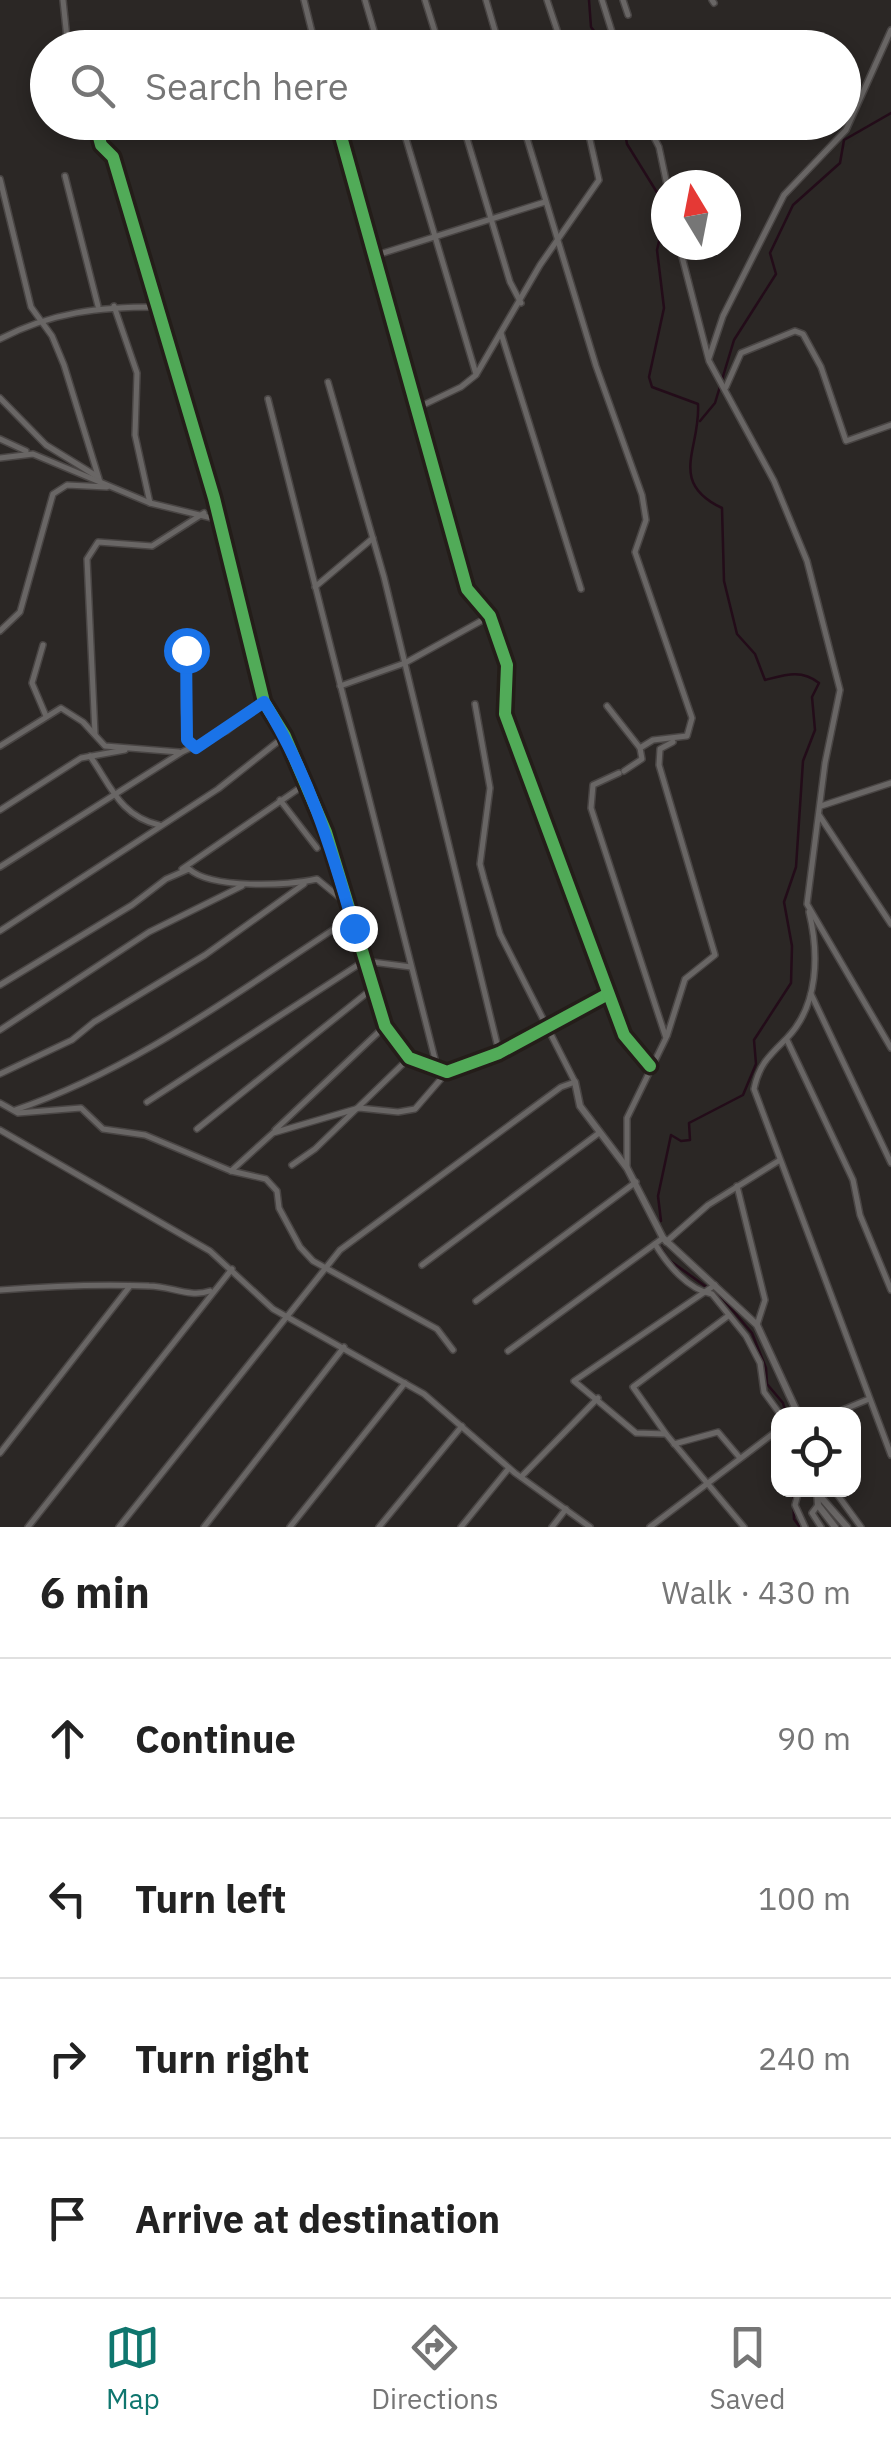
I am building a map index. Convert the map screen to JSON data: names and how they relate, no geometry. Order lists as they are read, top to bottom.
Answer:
{
  "north": "top",
  "page": {
    "search": "Search here",
    "heading": ["6 min", "Walk · 430 m"],
    "list": [
      ["Continue", "90 m"],
      ["Turn left", "100 m"],
      ["Turn right", "240 m"],
      "Arrive at destination"
    ],
    "nav": ["Map", "Directions", "Saved"]
  }
}
